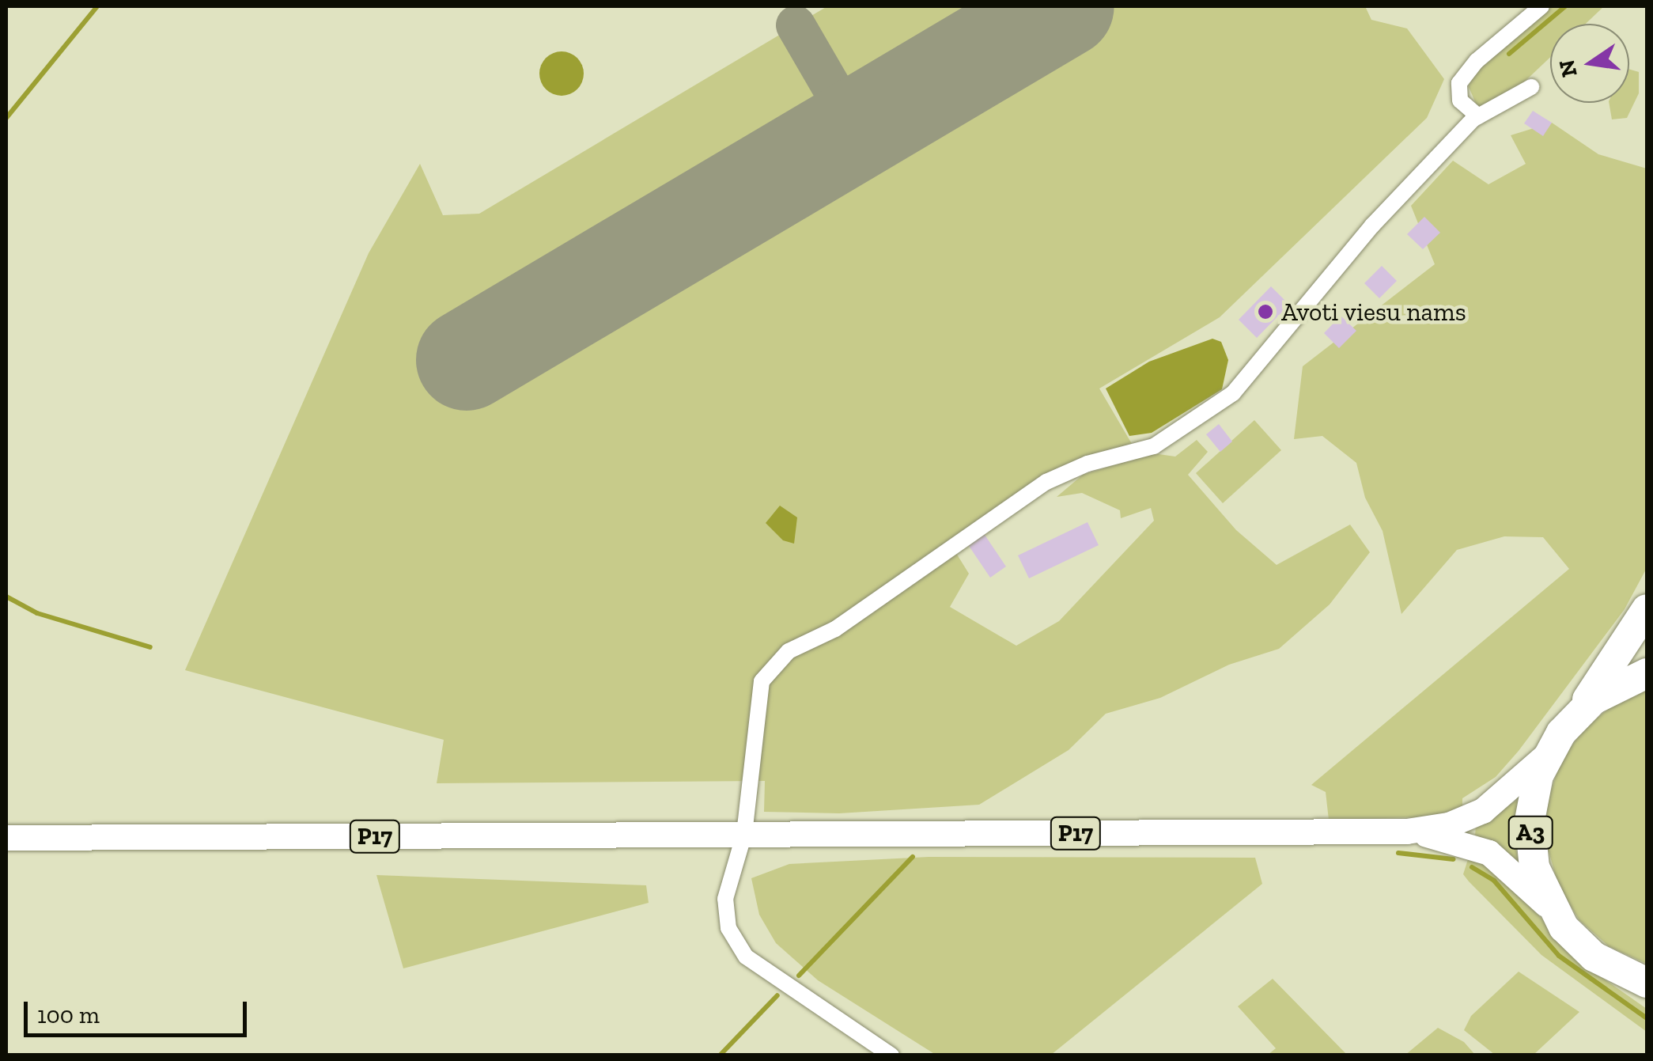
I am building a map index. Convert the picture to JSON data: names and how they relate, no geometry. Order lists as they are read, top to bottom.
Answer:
{
  "streets": {
    "highway": ["A3"],
    "main road": ["P17"]
  },
  "crossings": [
    ["A3", "P17"]
  ],
  "places": ["Avoti viesu nams"],
  "scale_bar": "100 m",
  "north": "left"
}
